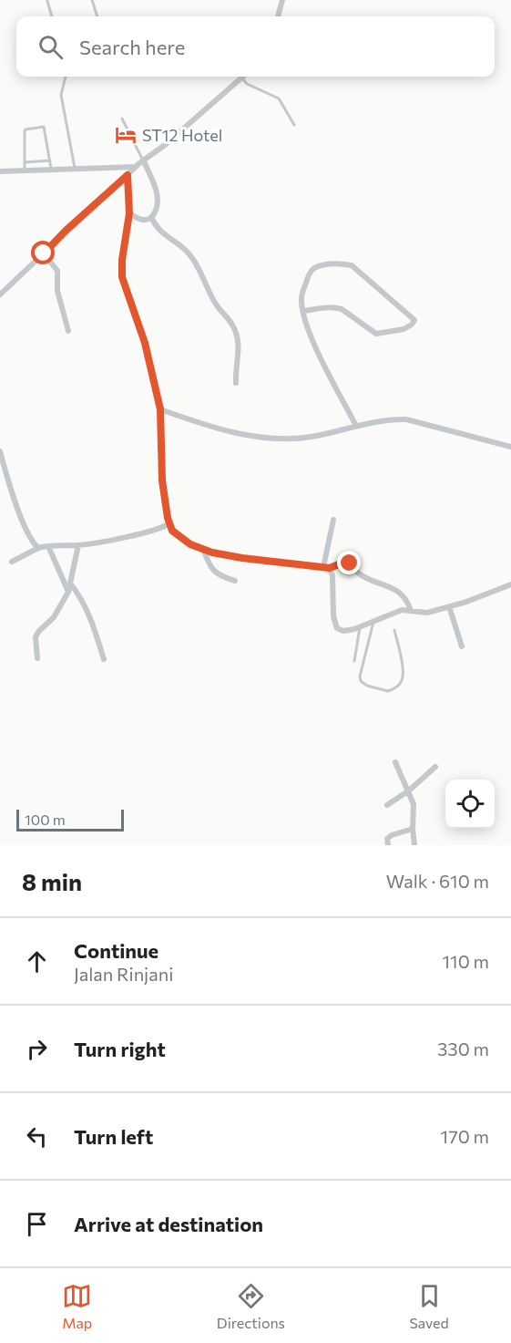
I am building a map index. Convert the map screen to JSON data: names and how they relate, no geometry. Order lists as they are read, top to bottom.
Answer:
{
  "places": {
    "hotel": ["ST12 Hotel"]
  },
  "scale_bar": "100 m",
  "page": {
    "search": "Search here",
    "scale": "100 m",
    "heading": ["8 min", "Walk · 610 m"],
    "list": [
      ["Continue", "Jalan Rinjani", "110 m"],
      ["Turn right", "330 m"],
      ["Turn left", "170 m"],
      "Arrive at destination"
    ],
    "nav": ["Map", "Directions", "Saved"]
  }
}
